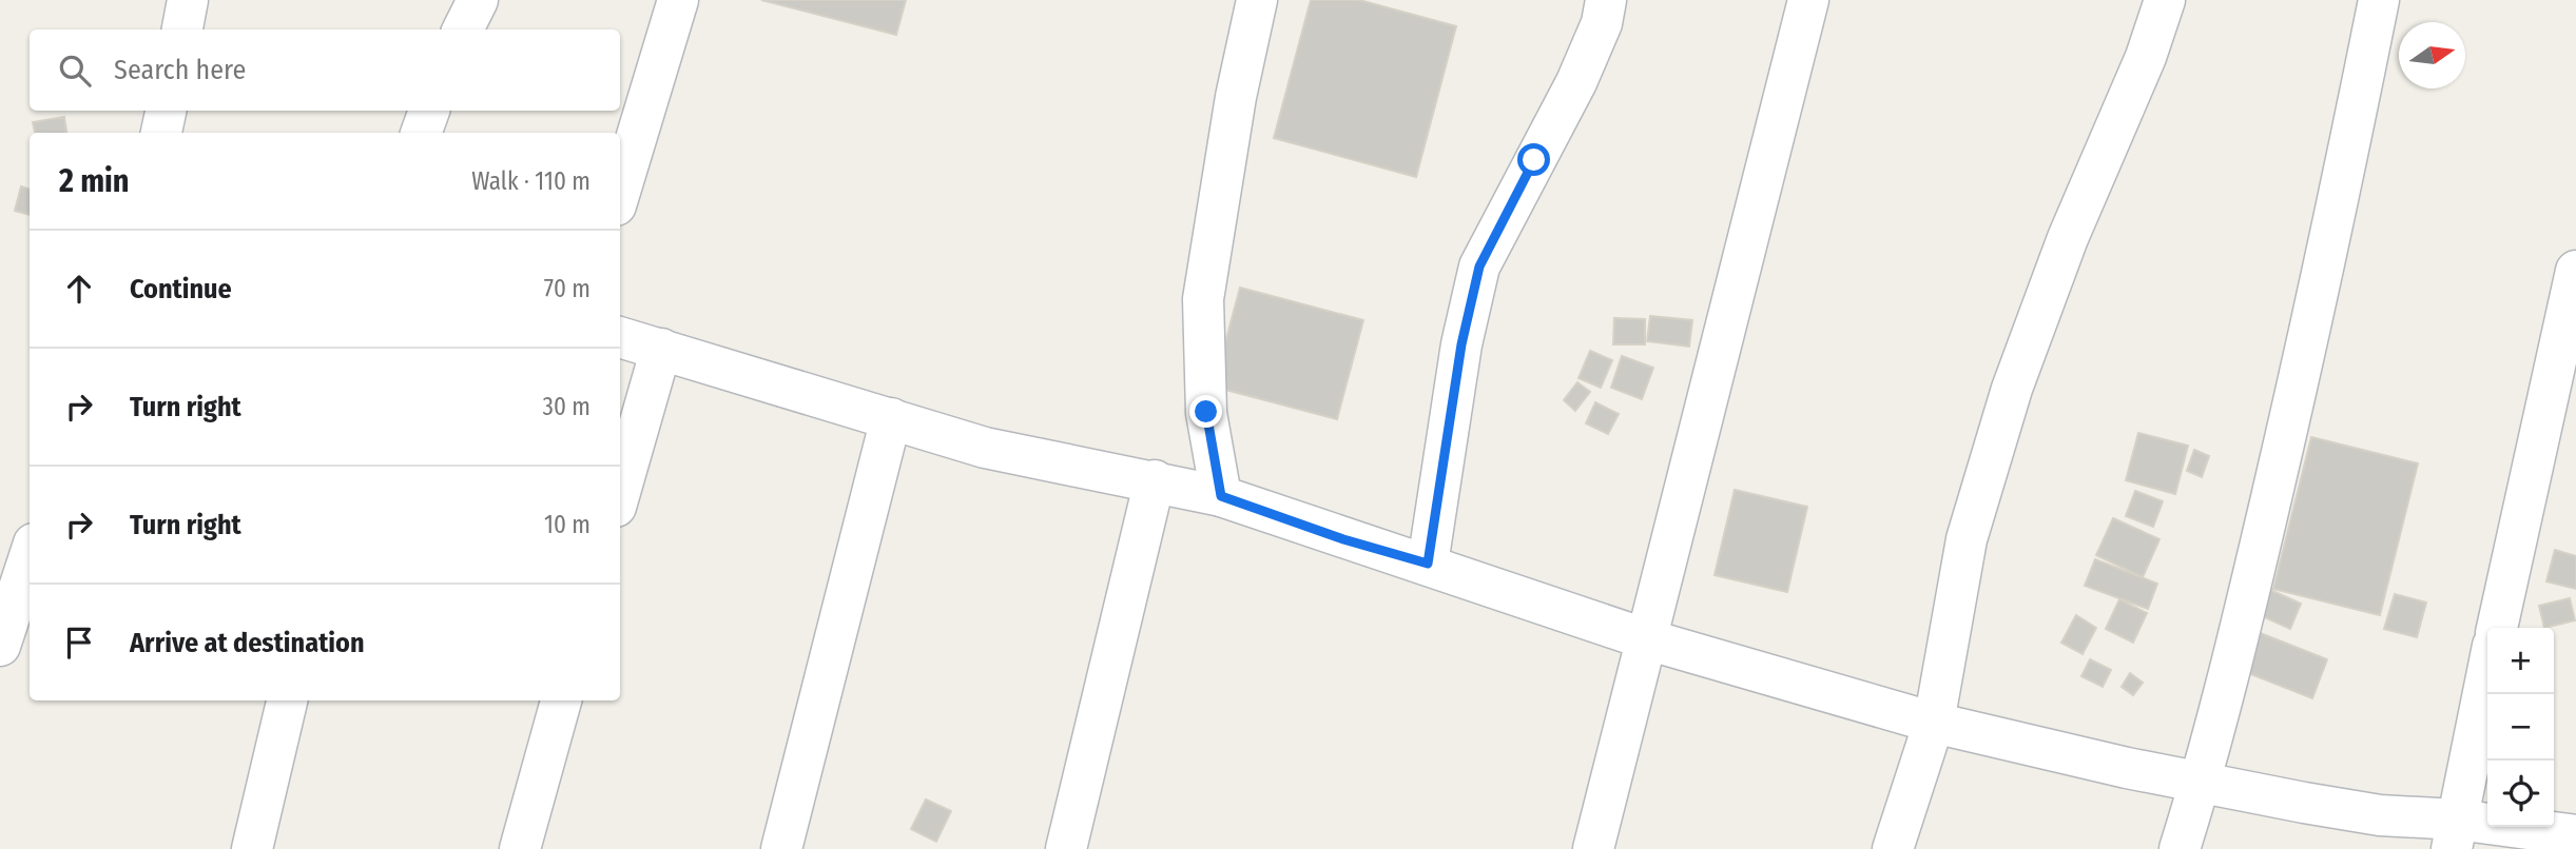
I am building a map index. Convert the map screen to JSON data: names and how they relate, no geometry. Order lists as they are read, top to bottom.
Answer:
{
  "north": "right",
  "page": {
    "search": "Search here",
    "heading": ["2 min", "Walk · 110 m"],
    "list": [
      ["Continue", "70 m"],
      ["Turn right", "30 m"],
      ["Turn right", "10 m"],
      "Arrive at destination"
    ],
    "map_buttons": ["+", "−"]
  }
}
